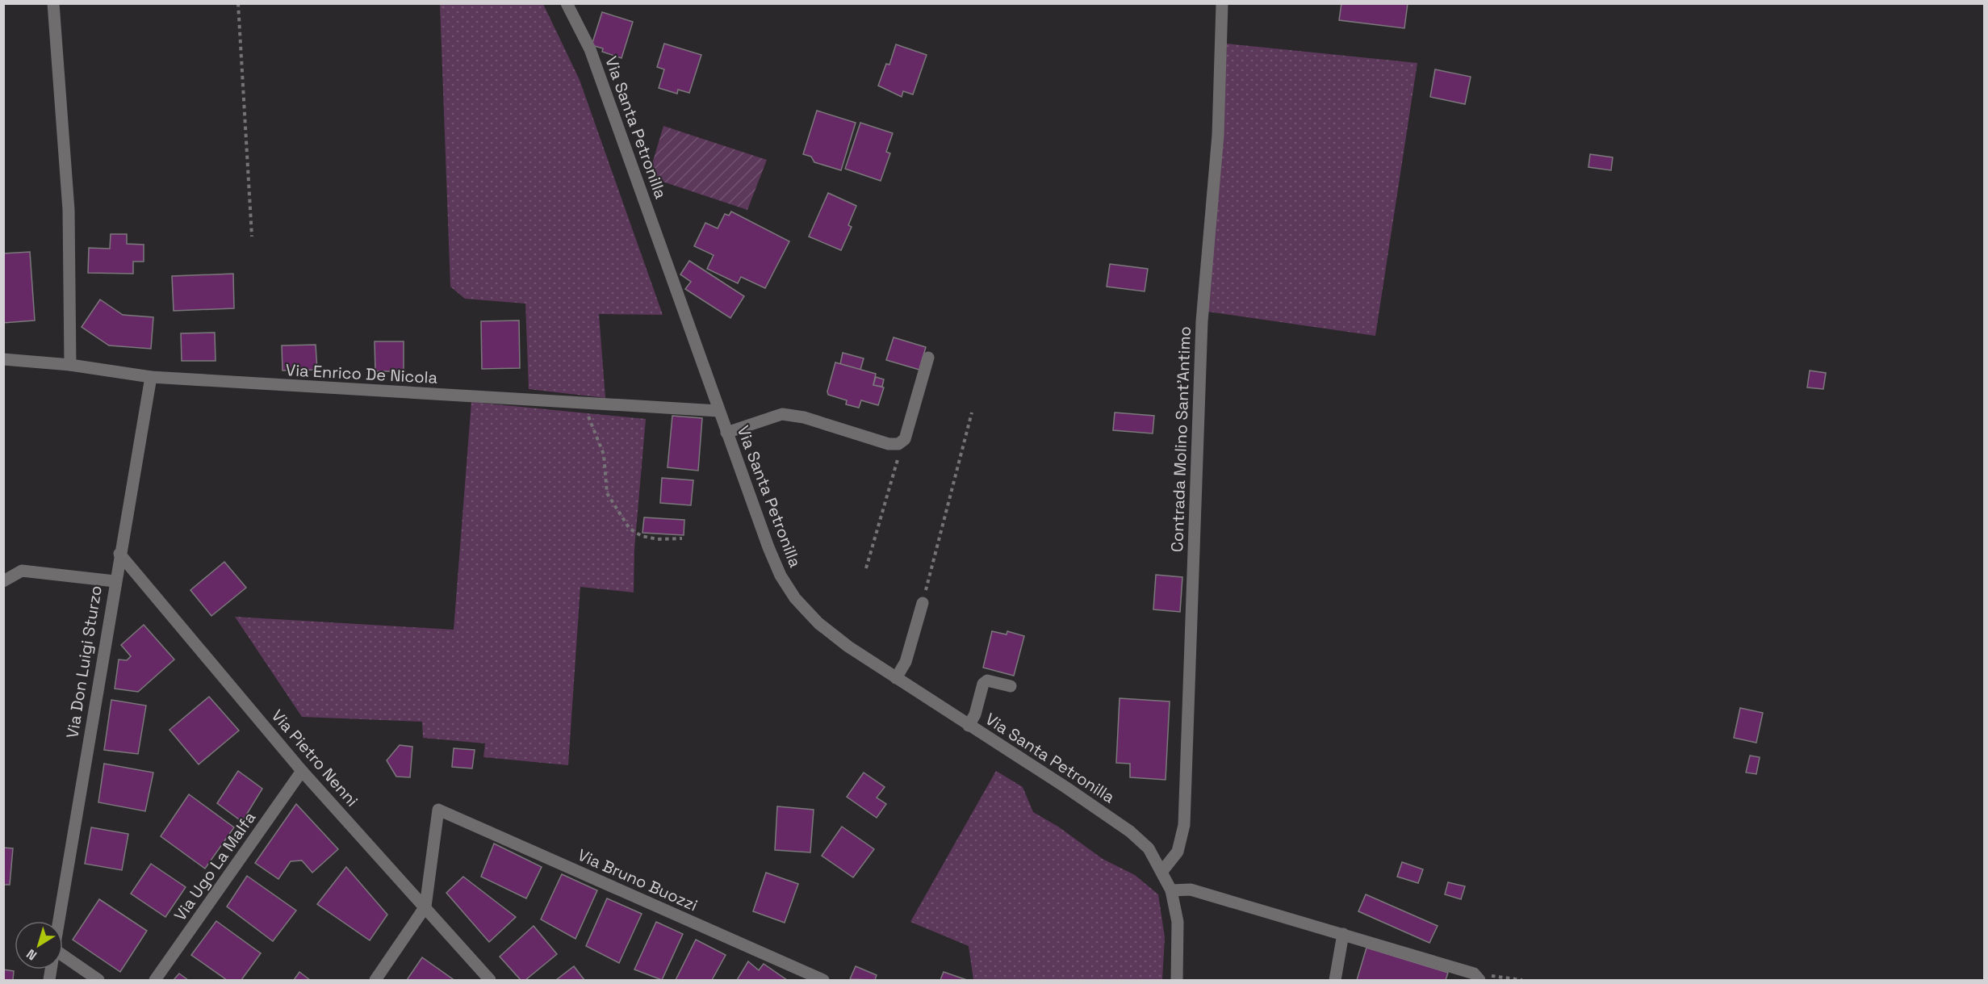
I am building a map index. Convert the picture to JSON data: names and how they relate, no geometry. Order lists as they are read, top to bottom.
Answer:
{
  "streets": {
    "street": [
      "Via Santa Petronilla",
      "Via Enrico De Nicola",
      "Contrada Molino Sant'Antimo",
      "Via Don Luigi Sturzo",
      "Via Pietro Nenni",
      "Via Ugo La Malfa",
      "Via Bruno Buozzi"
    ]
  },
  "crossings": [
    ["Via Santa Petronilla", "Via Enrico De Nicola"],
    ["Via Santa Petronilla", "Contrada Molino Sant'Antimo"],
    ["Via Enrico De Nicola", "Via Don Luigi Sturzo"],
    ["Via Don Luigi Sturzo", "Via Pietro Nenni"],
    ["Via Pietro Nenni", "Via Ugo La Malfa"],
    ["Via Pietro Nenni", "Via Bruno Buozzi"]
  ],
  "north": "bottom left"
}
